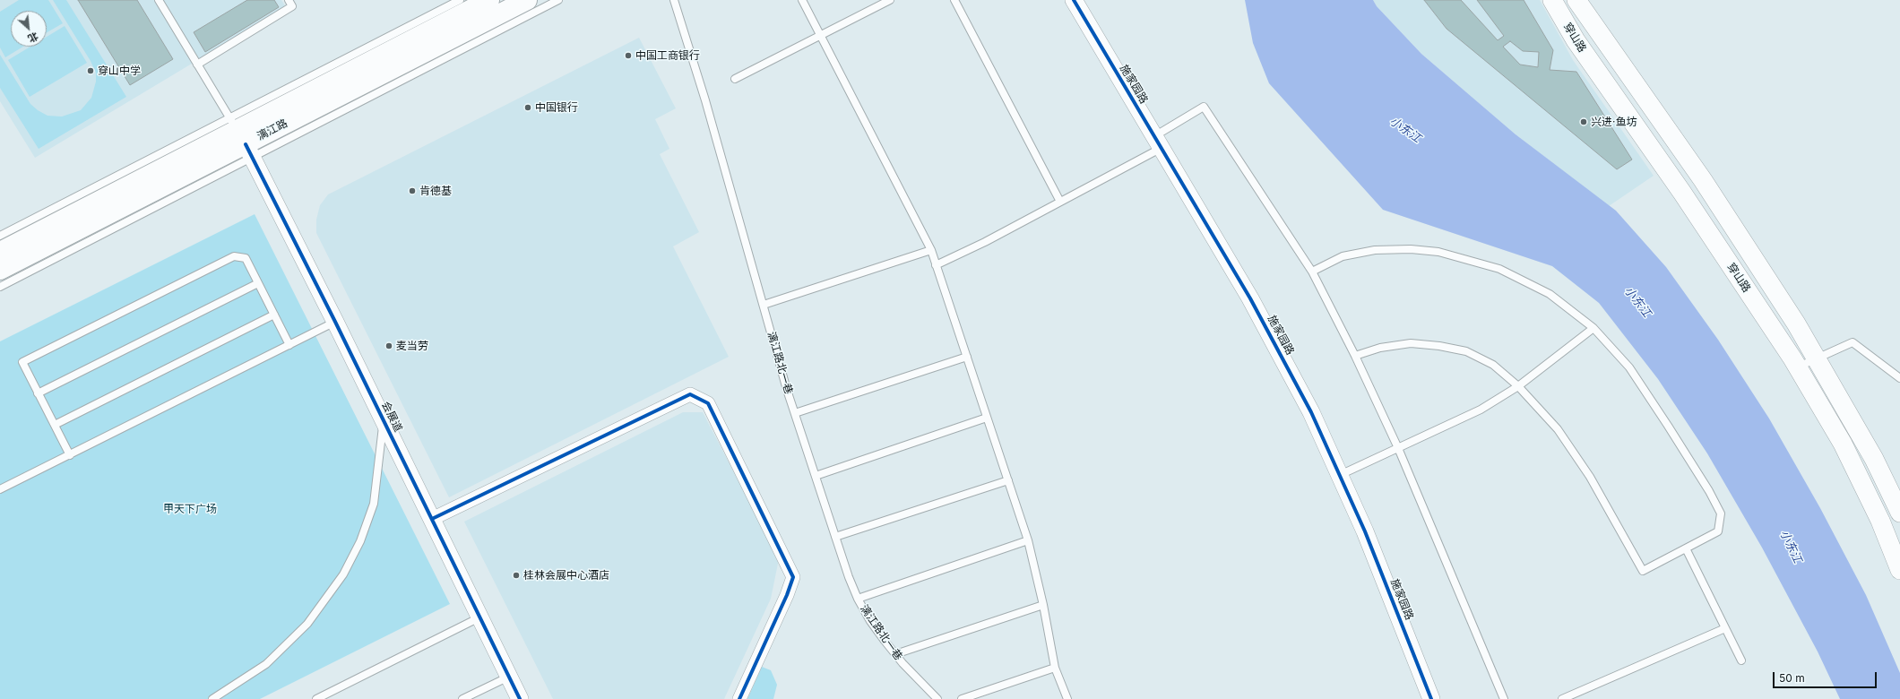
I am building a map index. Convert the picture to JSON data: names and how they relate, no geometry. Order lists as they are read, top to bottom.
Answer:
{
  "streets": {
    "highway": ["漓江路"],
    "main road": ["穿山路"],
    "street": ["施家园路", "会展道"],
    "lane": ["漓江路北一巷"]
  },
  "crossings": [
    ["漓江路", "会展道"]
  ],
  "water": ["小东江"],
  "parks": ["甲天下广场"],
  "places": [
    "中国工商银行",
    "穿山中学",
    "中国银行",
    "兴进·鱼坊",
    "肯德基",
    "麦当劳",
    "桂林会展中心酒店"
  ],
  "scale_bar": "50 m",
  "north": "bottom right"
}
